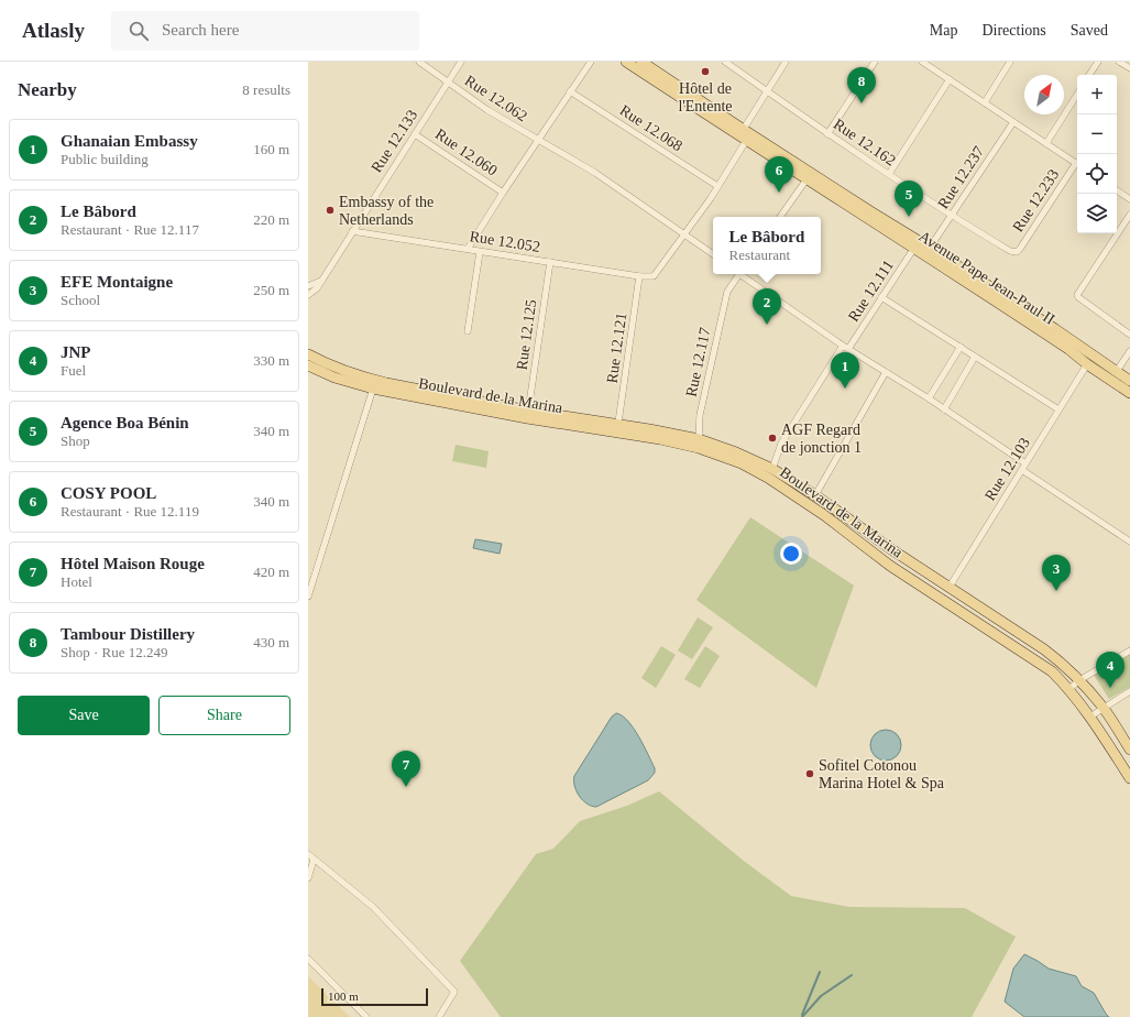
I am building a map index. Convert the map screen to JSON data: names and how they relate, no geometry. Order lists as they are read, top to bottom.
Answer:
{
  "streets": {
    "main road": ["Avenue Pape Jean-Paul II", "Boulevard de la Marina"],
    "street": [
      "Rue 12.062",
      "Rue 12.068",
      "Rue 12.133",
      "Rue 12.162",
      "Rue 12.060",
      "Rue 12.237",
      "Rue 12.233",
      "Rue 12.052",
      "Rue 12.111",
      "Rue 12.125",
      "Rue 12.121",
      "Rue 12.117",
      "Rue 12.103"
    ]
  },
  "crossings": [
    ["Rue 12.062", "Rue 12.133"],
    ["Rue 12.062", "Rue 12.052"],
    ["Rue 12.133", "Rue 12.060"],
    ["Rue 12.133", "Rue 12.052"],
    ["Rue 12.162", "Rue 12.237"],
    ["Rue 12.162", "Rue 12.233"],
    ["Rue 12.237", "Avenue Pape Jean-Paul II"],
    ["Rue 12.052", "Rue 12.125"],
    ["Rue 12.052", "Rue 12.121"],
    ["Avenue Pape Jean-Paul II", "Rue 12.111"],
    ["Avenue Pape Jean-Paul II", "Rue 12.103"],
    ["Rue 12.111", "Boulevard de la Marina"],
    ["Rue 12.125", "Boulevard de la Marina"],
    ["Rue 12.121", "Boulevard de la Marina"],
    ["Rue 12.117", "Boulevard de la Marina"],
    ["Boulevard de la Marina", "Rue 12.103"]
  ],
  "places": [
    "Hôtel de l'Entente",
    "Embassy of the Netherlands",
    "AGF Regard de jonction 1",
    "Sofitel Cotonou Marina Hotel & Spa"
  ],
  "scale_bar": "100 m",
  "north": "top right",
  "page": {
    "header": "Atlasly",
    "search": "Search here",
    "nav": ["Map", "Directions", "Saved"],
    "heading": ["Nearby", "8 results"],
    "pins": [
      "8",
      "6",
      "5",
      "2",
      "1",
      "3",
      "4",
      "7"
    ],
    "map_buttons": ["+", "−"],
    "list": [
      {
        "mark": "1",
        "name": "Ghanaian Embassy",
        "note": "Public building",
        "value": "160 m"
      },
      {
        "mark": "2",
        "name": "Le Bâbord",
        "note": "Restaurant · Rue 12.117",
        "value": "220 m"
      },
      {
        "mark": "3",
        "name": "EFE Montaigne",
        "note": "School",
        "value": "250 m"
      },
      {
        "mark": "4",
        "name": "JNP",
        "note": "Fuel",
        "value": "330 m"
      },
      {
        "mark": "5",
        "name": "Agence Boa Bénin",
        "note": "Shop",
        "value": "340 m"
      },
      {
        "mark": "6",
        "name": "COSY POOL",
        "note": "Restaurant · Rue 12.119",
        "value": "340 m"
      },
      {
        "mark": "7",
        "name": "Hôtel Maison Rouge",
        "note": "Hotel",
        "value": "420 m"
      },
      {
        "mark": "8",
        "name": "Tambour Distillery",
        "note": "Shop · Rue 12.249",
        "value": "430 m"
      }
    ],
    "popup": ["Le Bâbord", "Restaurant"],
    "buttons": ["Save", "Share"],
    "scale": "100 m"
  }
}
